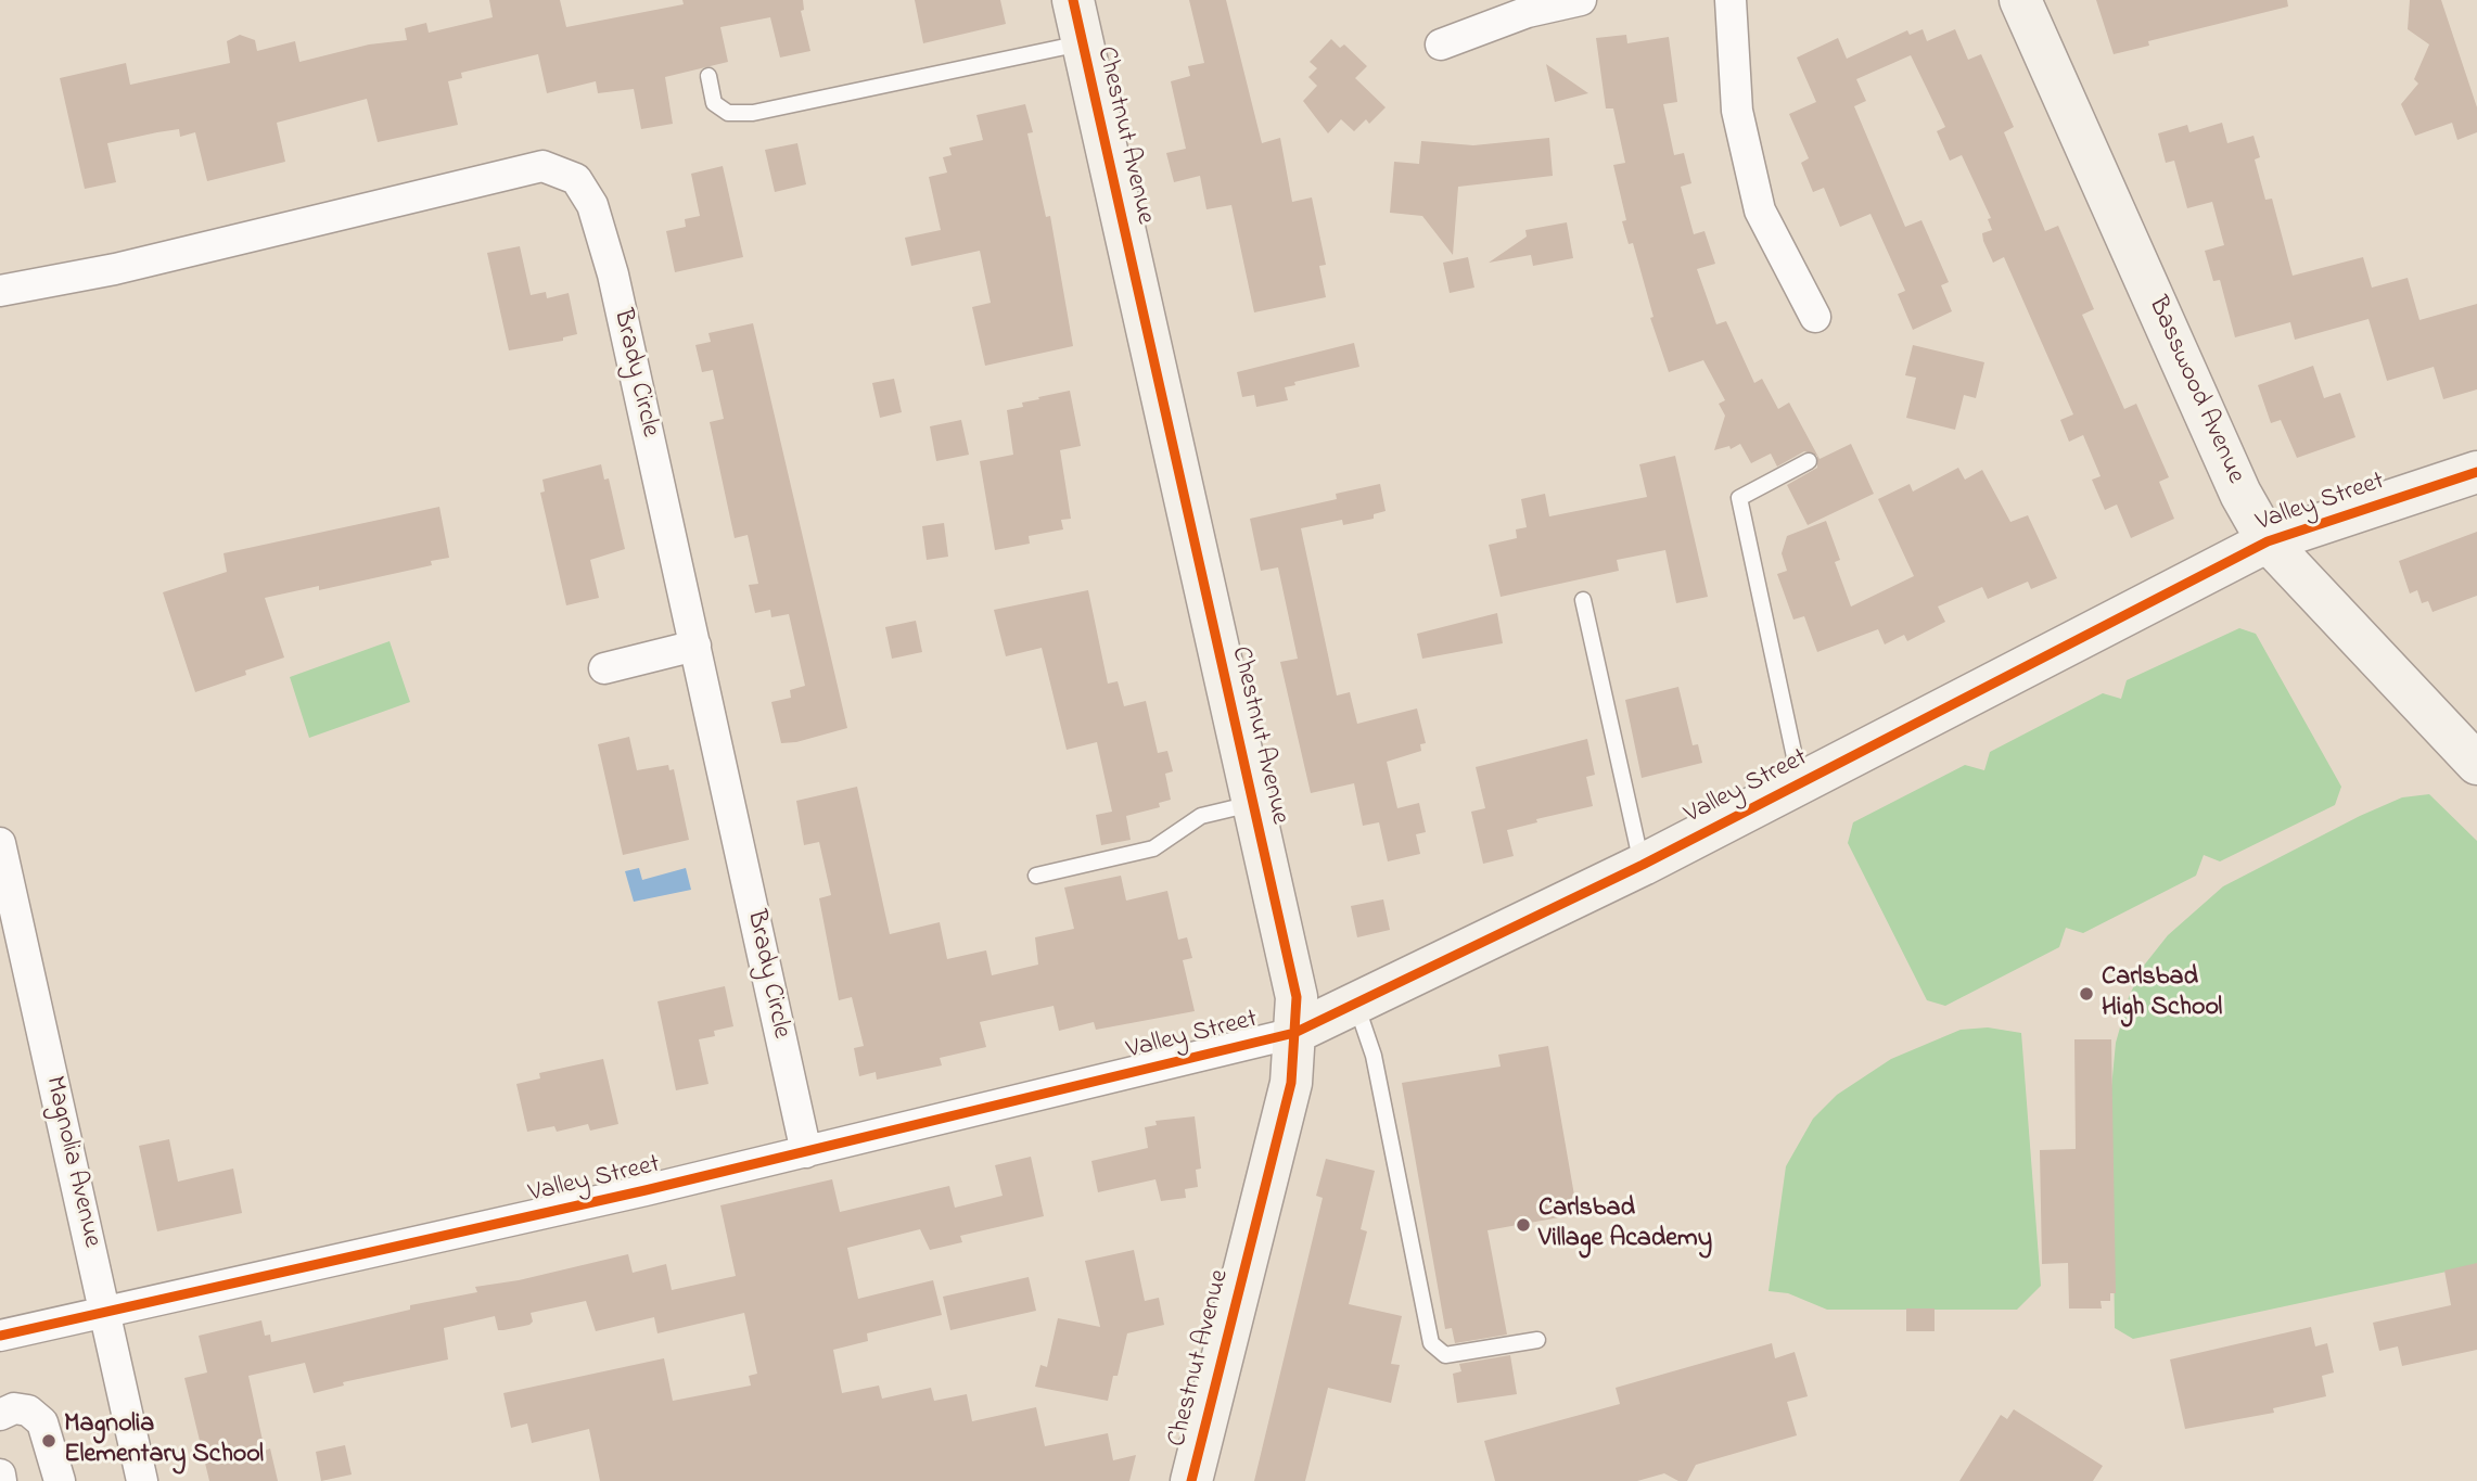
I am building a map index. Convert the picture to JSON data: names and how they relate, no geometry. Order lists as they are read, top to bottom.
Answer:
{
  "streets": {
    "street": [
      "Chestnut Avenue",
      "Brady Circle",
      "Basswood Avenue",
      "Valley Street",
      "Magnolia Avenue"
    ]
  },
  "crossings": [
    ["Chestnut Avenue", "Valley Street"],
    ["Brady Circle", "Valley Street"],
    ["Basswood Avenue", "Valley Street"],
    ["Valley Street", "Magnolia Avenue"]
  ],
  "places": ["Carlsbad High School", "Carlsbad Village Academy", "Magnolia Elementary School"]
}
